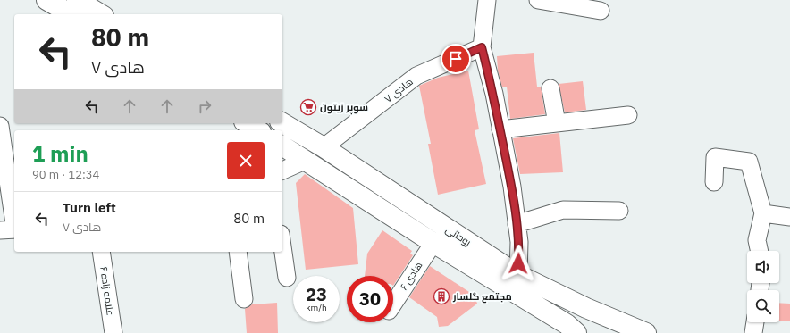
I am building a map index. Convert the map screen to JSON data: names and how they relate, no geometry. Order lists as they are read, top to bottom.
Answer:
{
  "streets": {
    "main road": ["روحانی"],
    "street": ["هادی ۷", "هادی ۶", "علامه زاده ۶"]
  },
  "crossings": [
    ["هادی ۷", "روحانی"],
    ["روحانی", "هادی ۶"]
  ],
  "places": {
    "supermarket": ["سوپر زیتون"],
    "building": ["مجتمع گلسار"]
  },
  "page": {
    "turn": ["80 m", "هادی ۷"],
    "heading": ["1 min", "90 m · 12:34"],
    "list": [
      {
        "name": "Turn left",
        "note": "هادی ۷",
        "value": "80 m"
      }
    ],
    "speed": "23 km/h",
    "limit": "30"
  }
}
